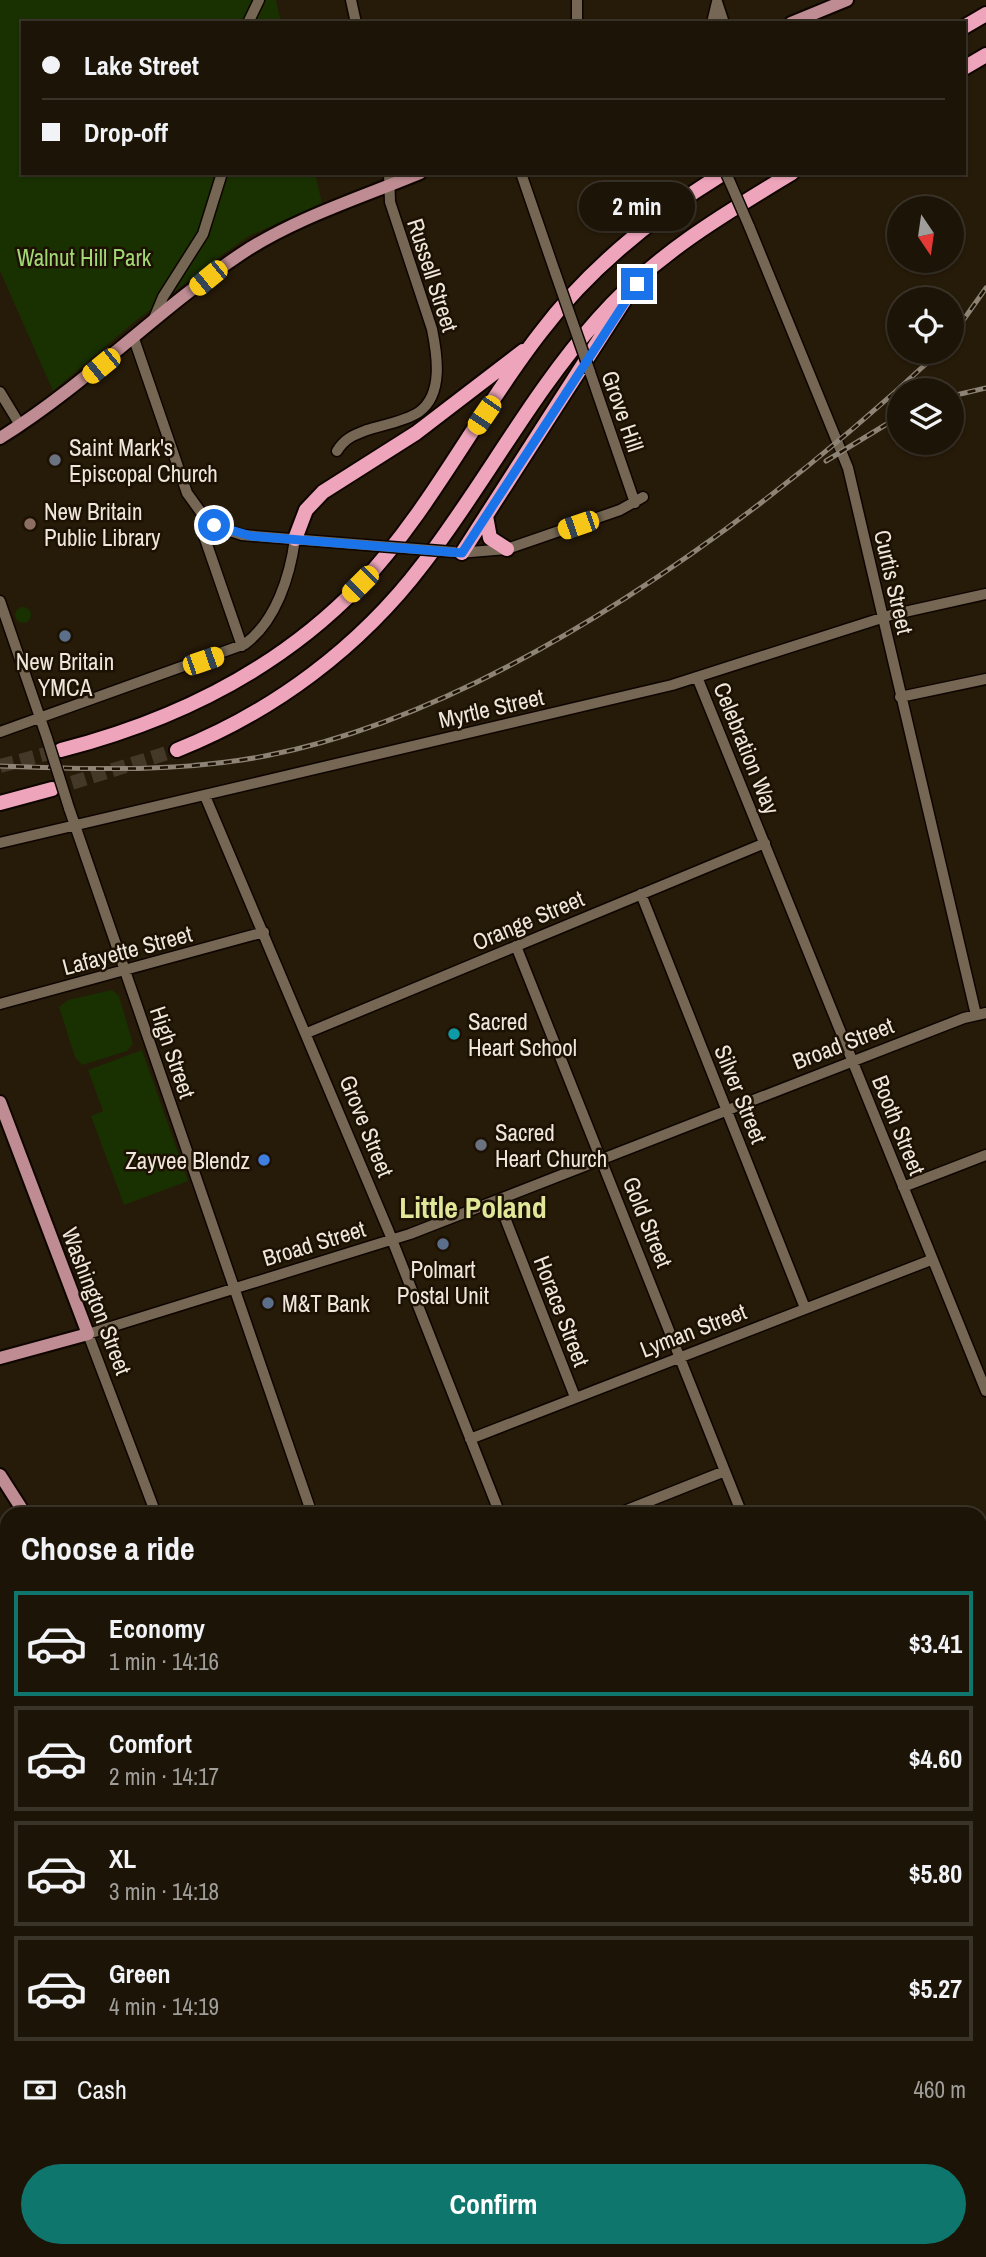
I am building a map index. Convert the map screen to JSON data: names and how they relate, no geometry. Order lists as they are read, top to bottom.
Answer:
{
  "streets": {
    "main road": ["Broad Street", "Washington Street"],
    "street": [
      "Russell Street",
      "Grove Hill",
      "Curtis Street",
      "Myrtle Street",
      "Celebration Way",
      "Orange Street",
      "Lafayette Street",
      "High Street",
      "Silver Street",
      "Booth Street",
      "Grove Street",
      "Gold Street",
      "Horace Street",
      "Lyman Street"
    ]
  },
  "crossings": [
    ["Curtis Street", "Myrtle Street"],
    ["Curtis Street", "Broad Street"],
    ["Myrtle Street", "Celebration Way"],
    ["Myrtle Street", "High Street"],
    ["Myrtle Street", "Grove Street"],
    ["Celebration Way", "Orange Street"],
    ["Celebration Way", "Booth Street"],
    ["Orange Street", "Silver Street"],
    ["Orange Street", "Booth Street"],
    ["Orange Street", "Grove Street"],
    ["Orange Street", "Gold Street"],
    ["Lafayette Street", "High Street"],
    ["Lafayette Street", "Grove Street"],
    ["Broad Street", "High Street"],
    ["Broad Street", "Silver Street"],
    ["Broad Street", "Booth Street"],
    ["Broad Street", "Grove Street"],
    ["Broad Street", "Gold Street"],
    ["Broad Street", "Washington Street"],
    ["Broad Street", "Horace Street"],
    ["Silver Street", "Lyman Street"],
    ["Booth Street", "Lyman Street"],
    ["Grove Street", "Lyman Street"],
    ["Gold Street", "Lyman Street"],
    ["Horace Street", "Lyman Street"]
  ],
  "districts": ["Little Poland"],
  "parks": ["Walnut Hill Park"],
  "places": [
    "Saint Mark's Episcopal Church",
    "New Britain Public Library",
    "New Britain YMCA",
    "Sacred Heart School",
    "Sacred Heart Church",
    "Zayvee Blendz",
    "Polmart Postal Unit",
    "M&T Bank"
  ],
  "north": "bottom",
  "page": {
    "banner": ["Lake Street", "Drop-off"],
    "bubble": "2 min",
    "heading": "Choose a ride",
    "list": [
      {
        "name": "Economy",
        "note": "1 min · 14:16",
        "value": "$3.41"
      },
      {
        "name": "Comfort",
        "note": "2 min · 14:17",
        "value": "$4.60"
      },
      {
        "name": "XL",
        "note": "3 min · 14:18",
        "value": "$5.80"
      },
      {
        "name": "Green",
        "note": "4 min · 14:19",
        "value": "$5.27"
      }
    ],
    "pay": ["Cash", "460 m"],
    "buttons": "Confirm"
  }
}
